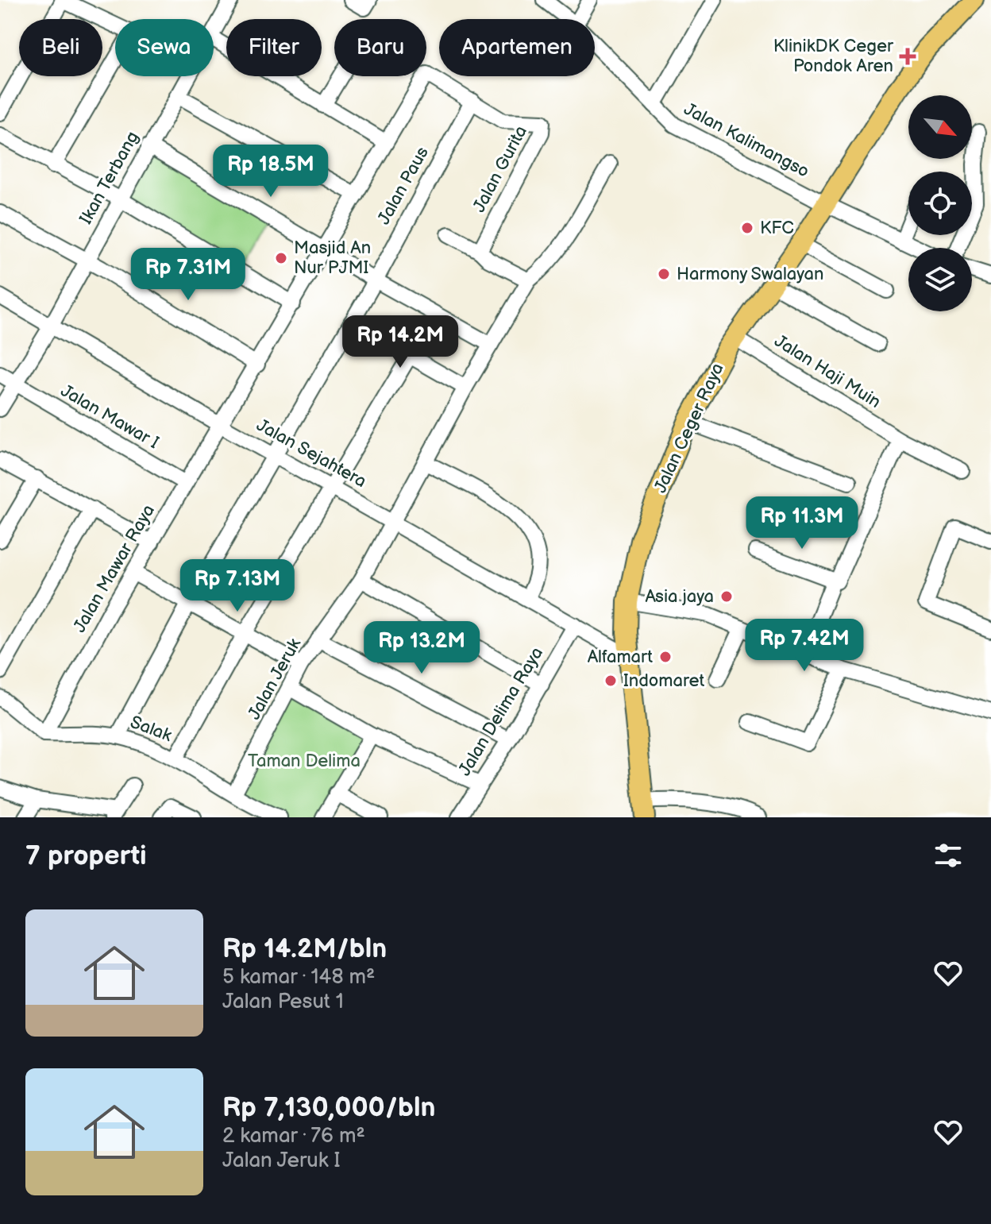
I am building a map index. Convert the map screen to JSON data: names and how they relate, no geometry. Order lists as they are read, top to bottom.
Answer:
{
  "streets": {
    "main road": ["Jalan Ceger Raya"],
    "street": [
      "Jalan Kalimangso",
      "Jalan Gurita",
      "Ikan Terbang",
      "Jalan Paus",
      "Jalan Haji Muin",
      "Jalan Mawar I",
      "Jalan Sejahtera",
      "Jalan Mawar Raya",
      "Jalan Jeruk",
      "Jalan Delima Raya",
      "Salak"
    ]
  },
  "crossings": [
    ["Jalan Kalimangso", "Jalan Ceger Raya"],
    ["Jalan Gurita", "Jalan Paus"],
    ["Jalan Gurita", "Jalan Mawar Raya"],
    ["Ikan Terbang", "Jalan Mawar I"],
    ["Ikan Terbang", "Jalan Sejahtera"],
    ["Jalan Paus", "Jalan Sejahtera"],
    ["Jalan Paus", "Jalan Mawar Raya"],
    ["Jalan Paus", "Salak"],
    ["Jalan Haji Muin", "Jalan Ceger Raya"],
    ["Jalan Mawar I", "Jalan Mawar Raya"],
    ["Jalan Ceger Raya", "Jalan Sejahtera"],
    ["Jalan Sejahtera", "Jalan Mawar Raya"],
    ["Jalan Sejahtera", "Jalan Jeruk"],
    ["Jalan Sejahtera", "Jalan Delima Raya"],
    ["Jalan Mawar Raya", "Salak"],
    ["Jalan Jeruk", "Salak"]
  ],
  "parks": ["Taman Delima"],
  "places": {
    "health": ["KlinikDK Ceger Pondok Aren"],
    "other": [
      "KFC",
      "Masjid An Nur PJMI",
      "Harmony Swalayan",
      "Asia jaya",
      "Alfamart",
      "Indomaret"
    ]
  },
  "north": "bottom right",
  "page": {
    "chip": [
      "Beli",
      "Sewa",
      "Filter",
      "Baru",
      "Apartemen"
    ],
    "price": [
      "Rp 18.5M",
      "Rp 7.31M",
      "Rp 14.2M",
      "Rp 11.3M",
      "Rp 7.13M",
      "Rp 7.42M",
      "Rp 13.2M"
    ],
    "heading": "7 properti",
    "list": [
      {
        "name": "Rp 14.2M/bln",
        "note": "5 kamar · 148 m² · Jalan Pesut 1"
      },
      {
        "name": "Rp 7,130,000/bln",
        "note": "2 kamar · 76 m² · Jalan Jeruk I"
      }
    ]
  }
}
